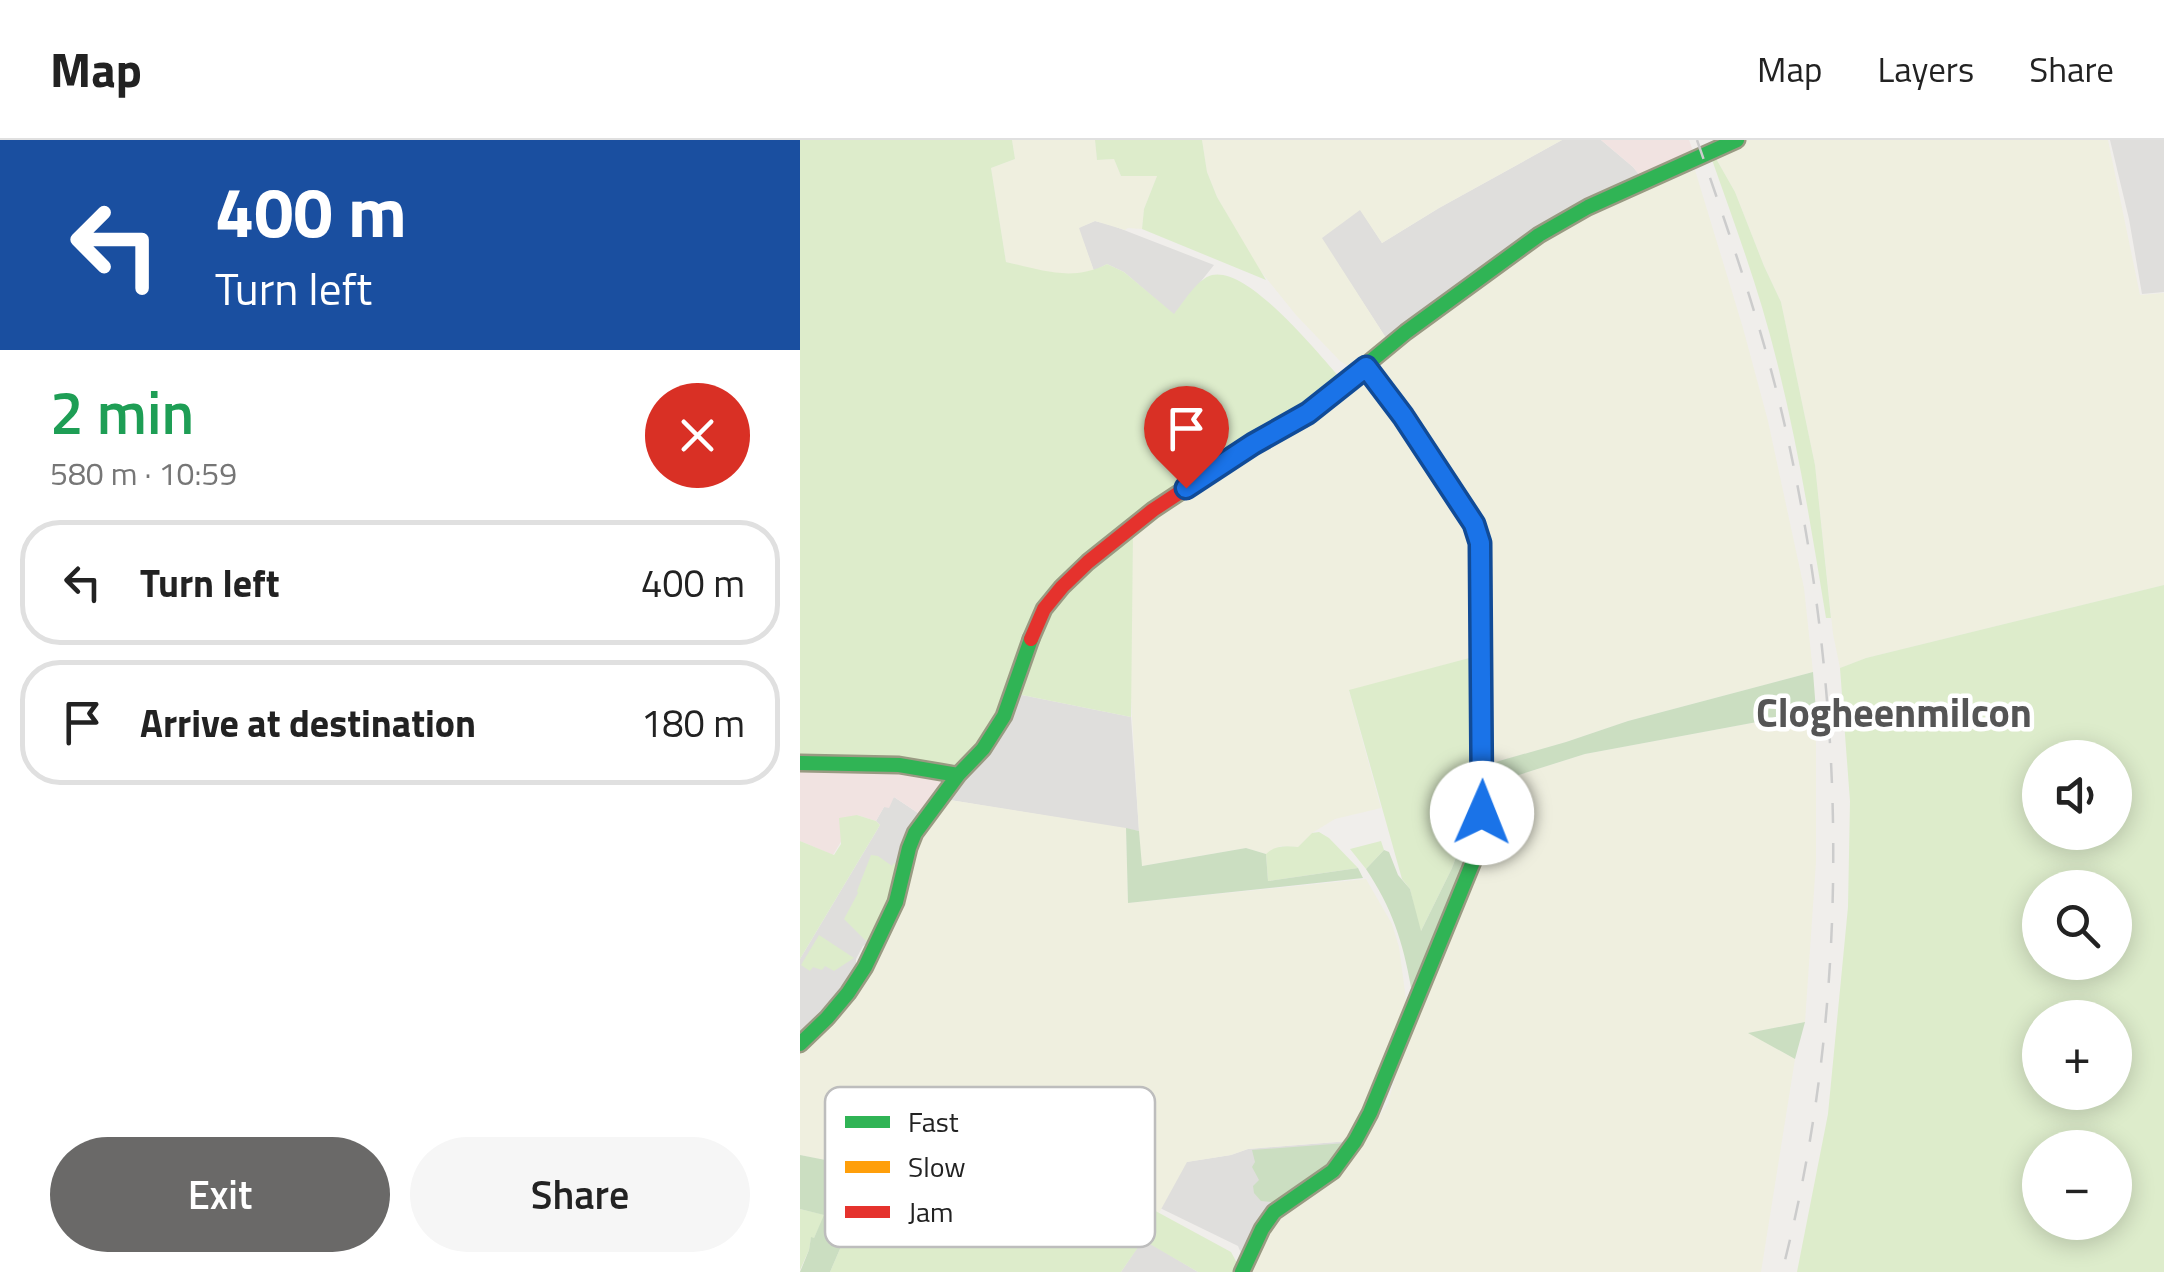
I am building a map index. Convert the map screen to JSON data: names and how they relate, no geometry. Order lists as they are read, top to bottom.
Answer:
{
  "districts": ["Clogheenmilcon"],
  "legend": ["Fast", "Slow", "Jam"],
  "page": {
    "header": "Map",
    "nav": ["Map", "Layers", "Share"],
    "turn": ["400 m", "Turn left"],
    "heading": ["2 min", "580 m · 10:59"],
    "list": [
      {
        "name": "Turn left",
        "value": "400 m"
      },
      {
        "name": "Arrive at destination",
        "value": "180 m"
      }
    ],
    "map_buttons": ["+", "−"],
    "buttons": ["Exit", "Share"]
  }
}
